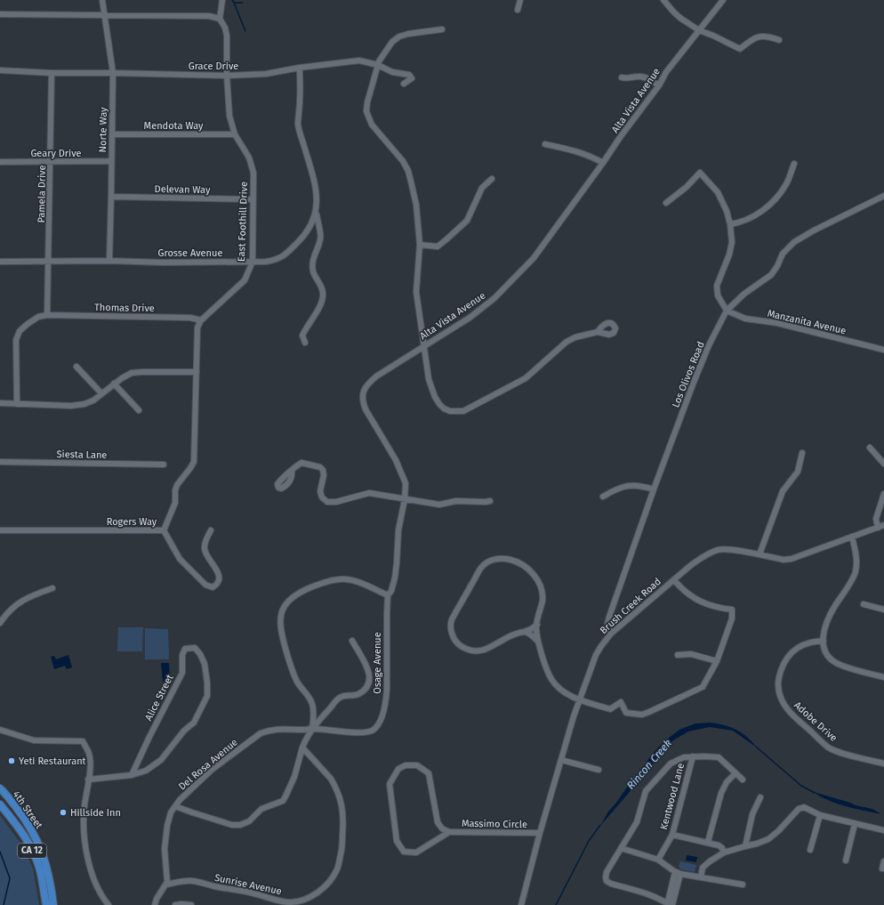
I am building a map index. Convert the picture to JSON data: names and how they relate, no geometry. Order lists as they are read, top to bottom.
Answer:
{
  "streets": {
    "main road": ["4th Street", "CA 12"],
    "street": [
      "Grace Drive",
      "Alta Vista Avenue",
      "Mendota Way",
      "Norte Way",
      "Geary Drive",
      "Delevan Way",
      "Pamela Drive",
      "East Foothill Drive",
      "Grosse Avenue",
      "Thomas Drive",
      "Manzanita Avenue",
      "Los Olivos Road",
      "Siesta Lane",
      "Rogers Way",
      "Brush Creek Road",
      "Osage Avenue",
      "Alice Street",
      "Adobe Drive",
      "Del Rosa Avenue",
      "Kentwood Lane",
      "Massimo Circle",
      "Sunrise Avenue"
    ]
  },
  "crossings": [
    ["Grace Drive", "Norte Way"],
    ["Grace Drive", "Pamela Drive"],
    ["Grace Drive", "East Foothill Drive"],
    ["Grace Drive", "Grosse Avenue"],
    ["Alta Vista Avenue", "Osage Avenue"],
    ["Mendota Way", "Norte Way"],
    ["Mendota Way", "East Foothill Drive"],
    ["Norte Way", "Geary Drive"],
    ["Norte Way", "Delevan Way"],
    ["Norte Way", "Grosse Avenue"],
    ["Geary Drive", "Pamela Drive"],
    ["Delevan Way", "East Foothill Drive"],
    ["Pamela Drive", "Grosse Avenue"],
    ["Pamela Drive", "Thomas Drive"],
    ["East Foothill Drive", "Grosse Avenue"],
    ["East Foothill Drive", "Thomas Drive"],
    ["Manzanita Avenue", "Los Olivos Road"],
    ["Los Olivos Road", "Brush Creek Road"],
    ["Brush Creek Road", "Massimo Circle"],
    ["Osage Avenue", "Del Rosa Avenue"],
    ["Del Rosa Avenue", "Sunrise Avenue"]
  ],
  "water": ["Rincon Creek"],
  "places": ["Yeti Restaurant", "Hillside Inn"]
}
